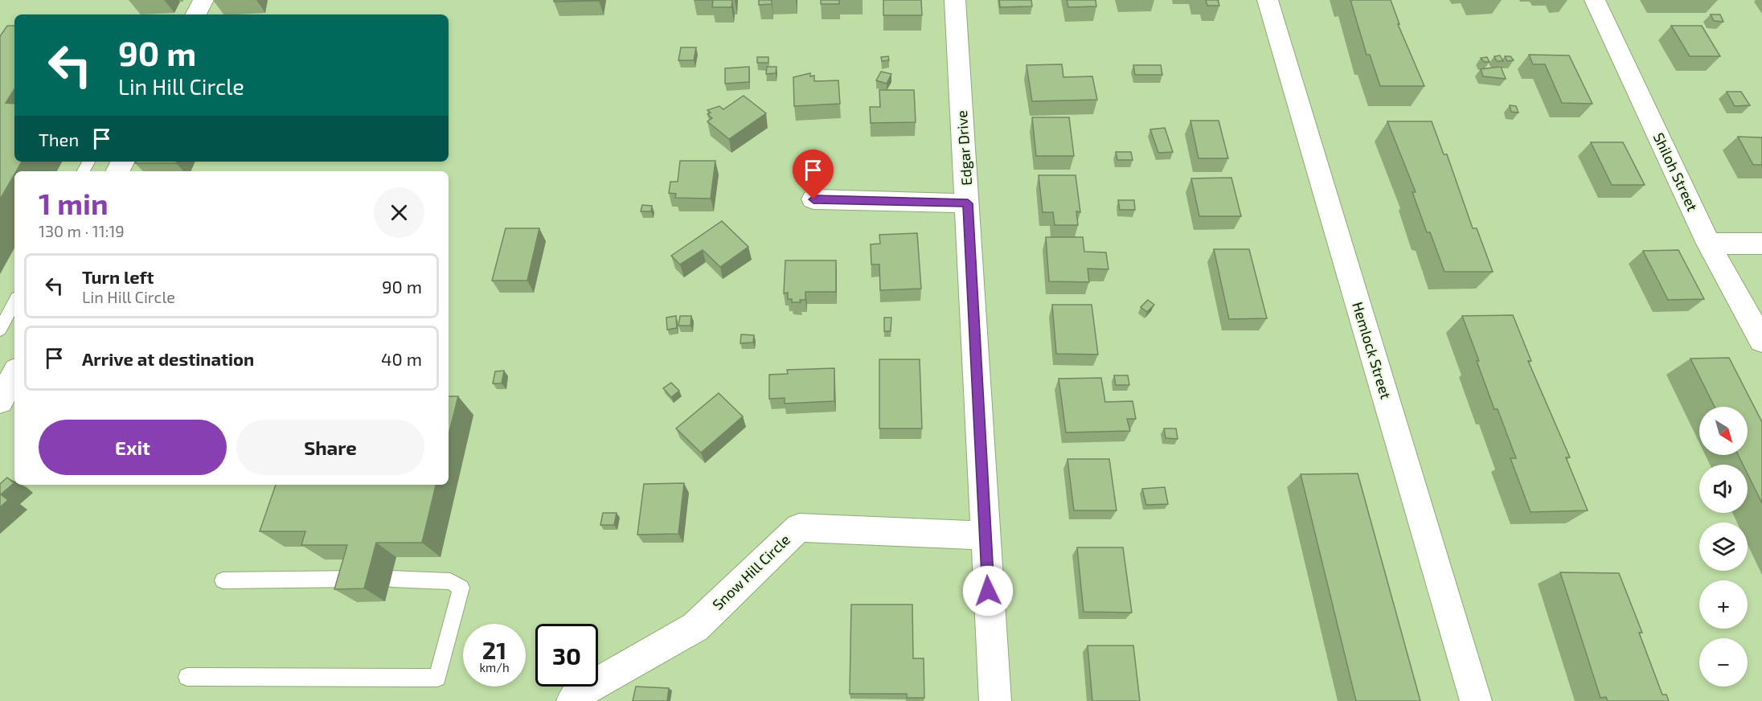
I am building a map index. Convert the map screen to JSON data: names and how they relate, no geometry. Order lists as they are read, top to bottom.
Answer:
{
  "streets": {
    "street": [
      "Edgar Drive",
      "Shiloh Street",
      "Hemlock Street",
      "Snow Hill Circle"
    ]
  },
  "crossings": [
    ["Edgar Drive", "Snow Hill Circle"]
  ],
  "north": "bottom right",
  "page": {
    "turn": ["90 m", "Lin Hill Circle"],
    "then": "Then",
    "heading": ["1 min", "130 m · 11:19"],
    "list": [
      {
        "name": "Turn left",
        "note": "Lin Hill Circle",
        "value": "90 m"
      },
      {
        "name": "Arrive at destination",
        "value": "40 m"
      }
    ],
    "map_buttons": ["+", "−"],
    "buttons": ["Exit", "Share"],
    "speed": "21 km/h",
    "limit": "30"
  }
}
